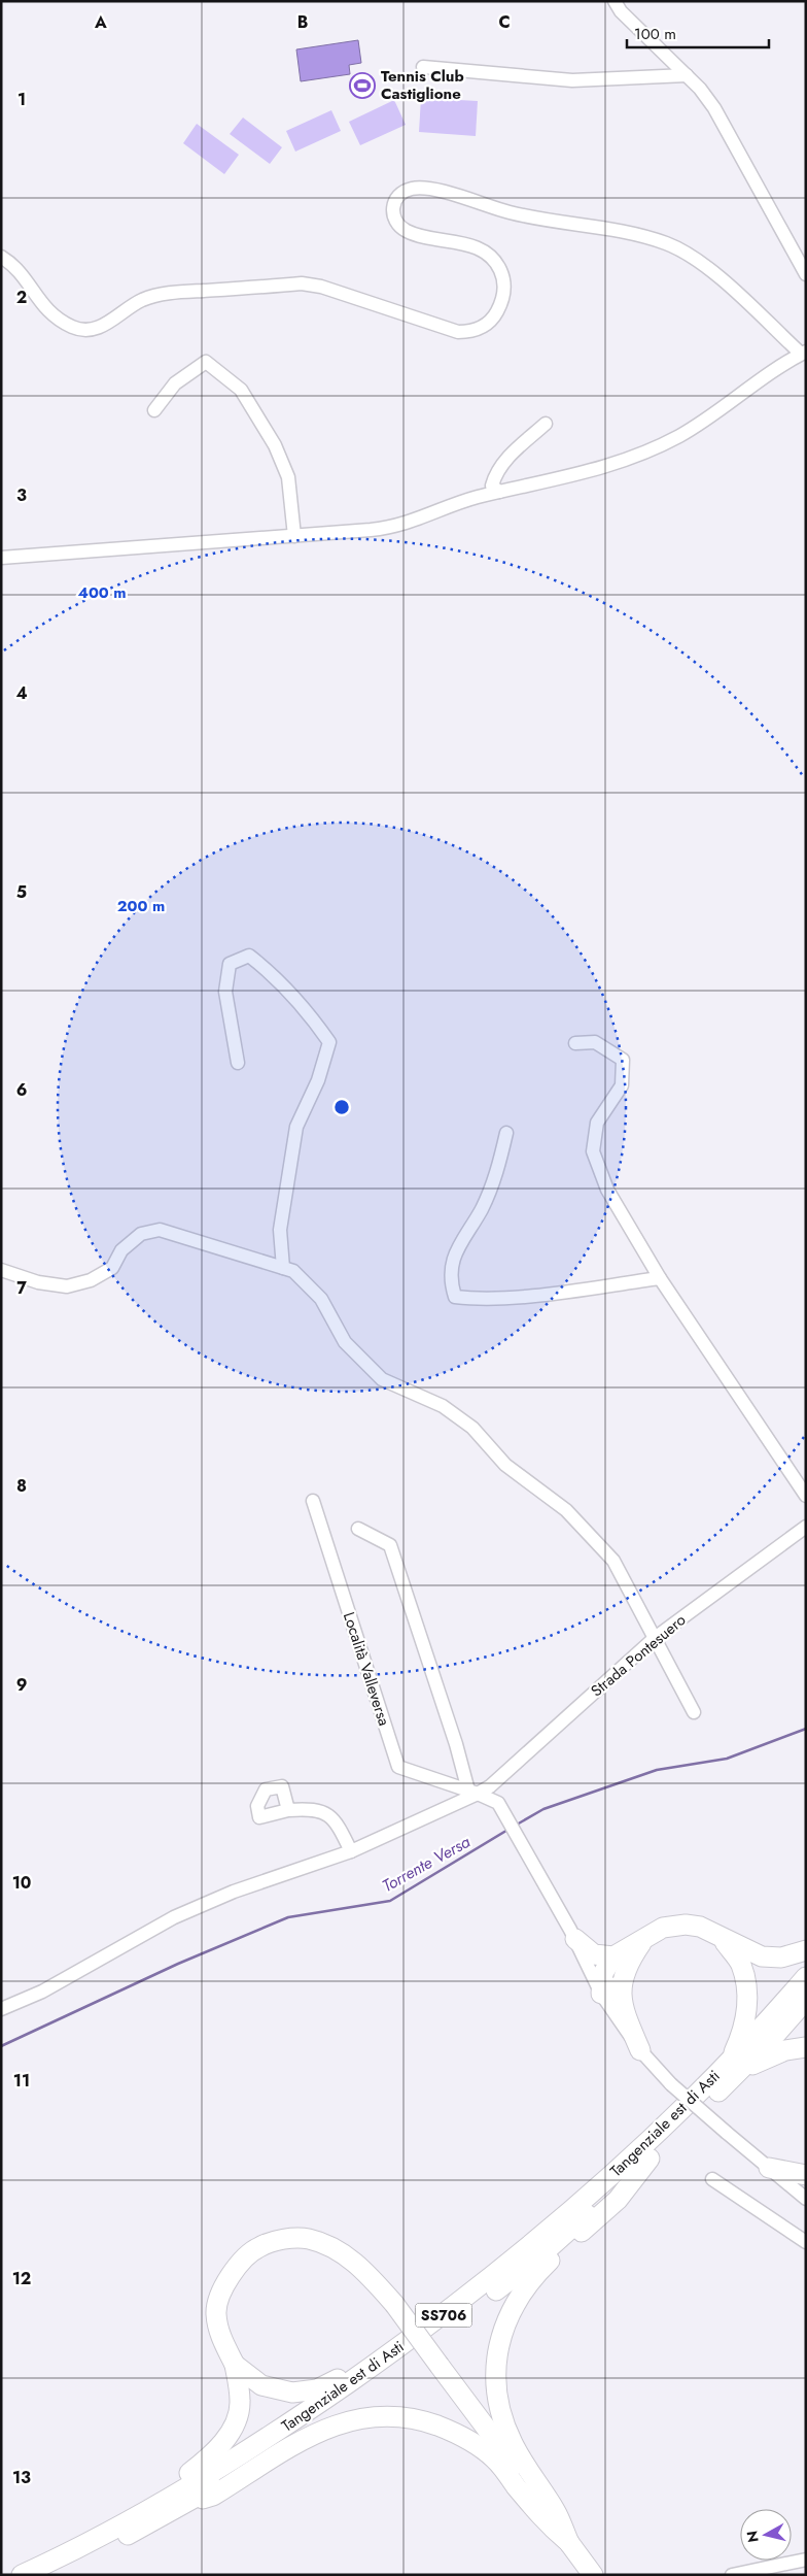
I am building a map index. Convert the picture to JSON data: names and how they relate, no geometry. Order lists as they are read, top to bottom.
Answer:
{
  "streets": {
    "highway": ["Tangenziale est di Asti", "SS706"],
    "street": ["Strada Pontesuero", "Località Valleversa"]
  },
  "crossings": [
    ["Strada Pontesuero", "Località Valleversa"]
  ],
  "water": ["Torrente Versa"],
  "places": {
    "sports": ["Tennis Club Castiglione"]
  },
  "scale_bar": "100 m",
  "north": "left",
  "grid": {
    "columns": ["A", "B", "C"],
    "rows": [
      "1",
      "2",
      "3",
      "4",
      "5",
      "6",
      "7",
      "8",
      "9",
      "10",
      "11",
      "12",
      "13"
    ]
  },
  "rings": ["400 m", "200 m"]
}
